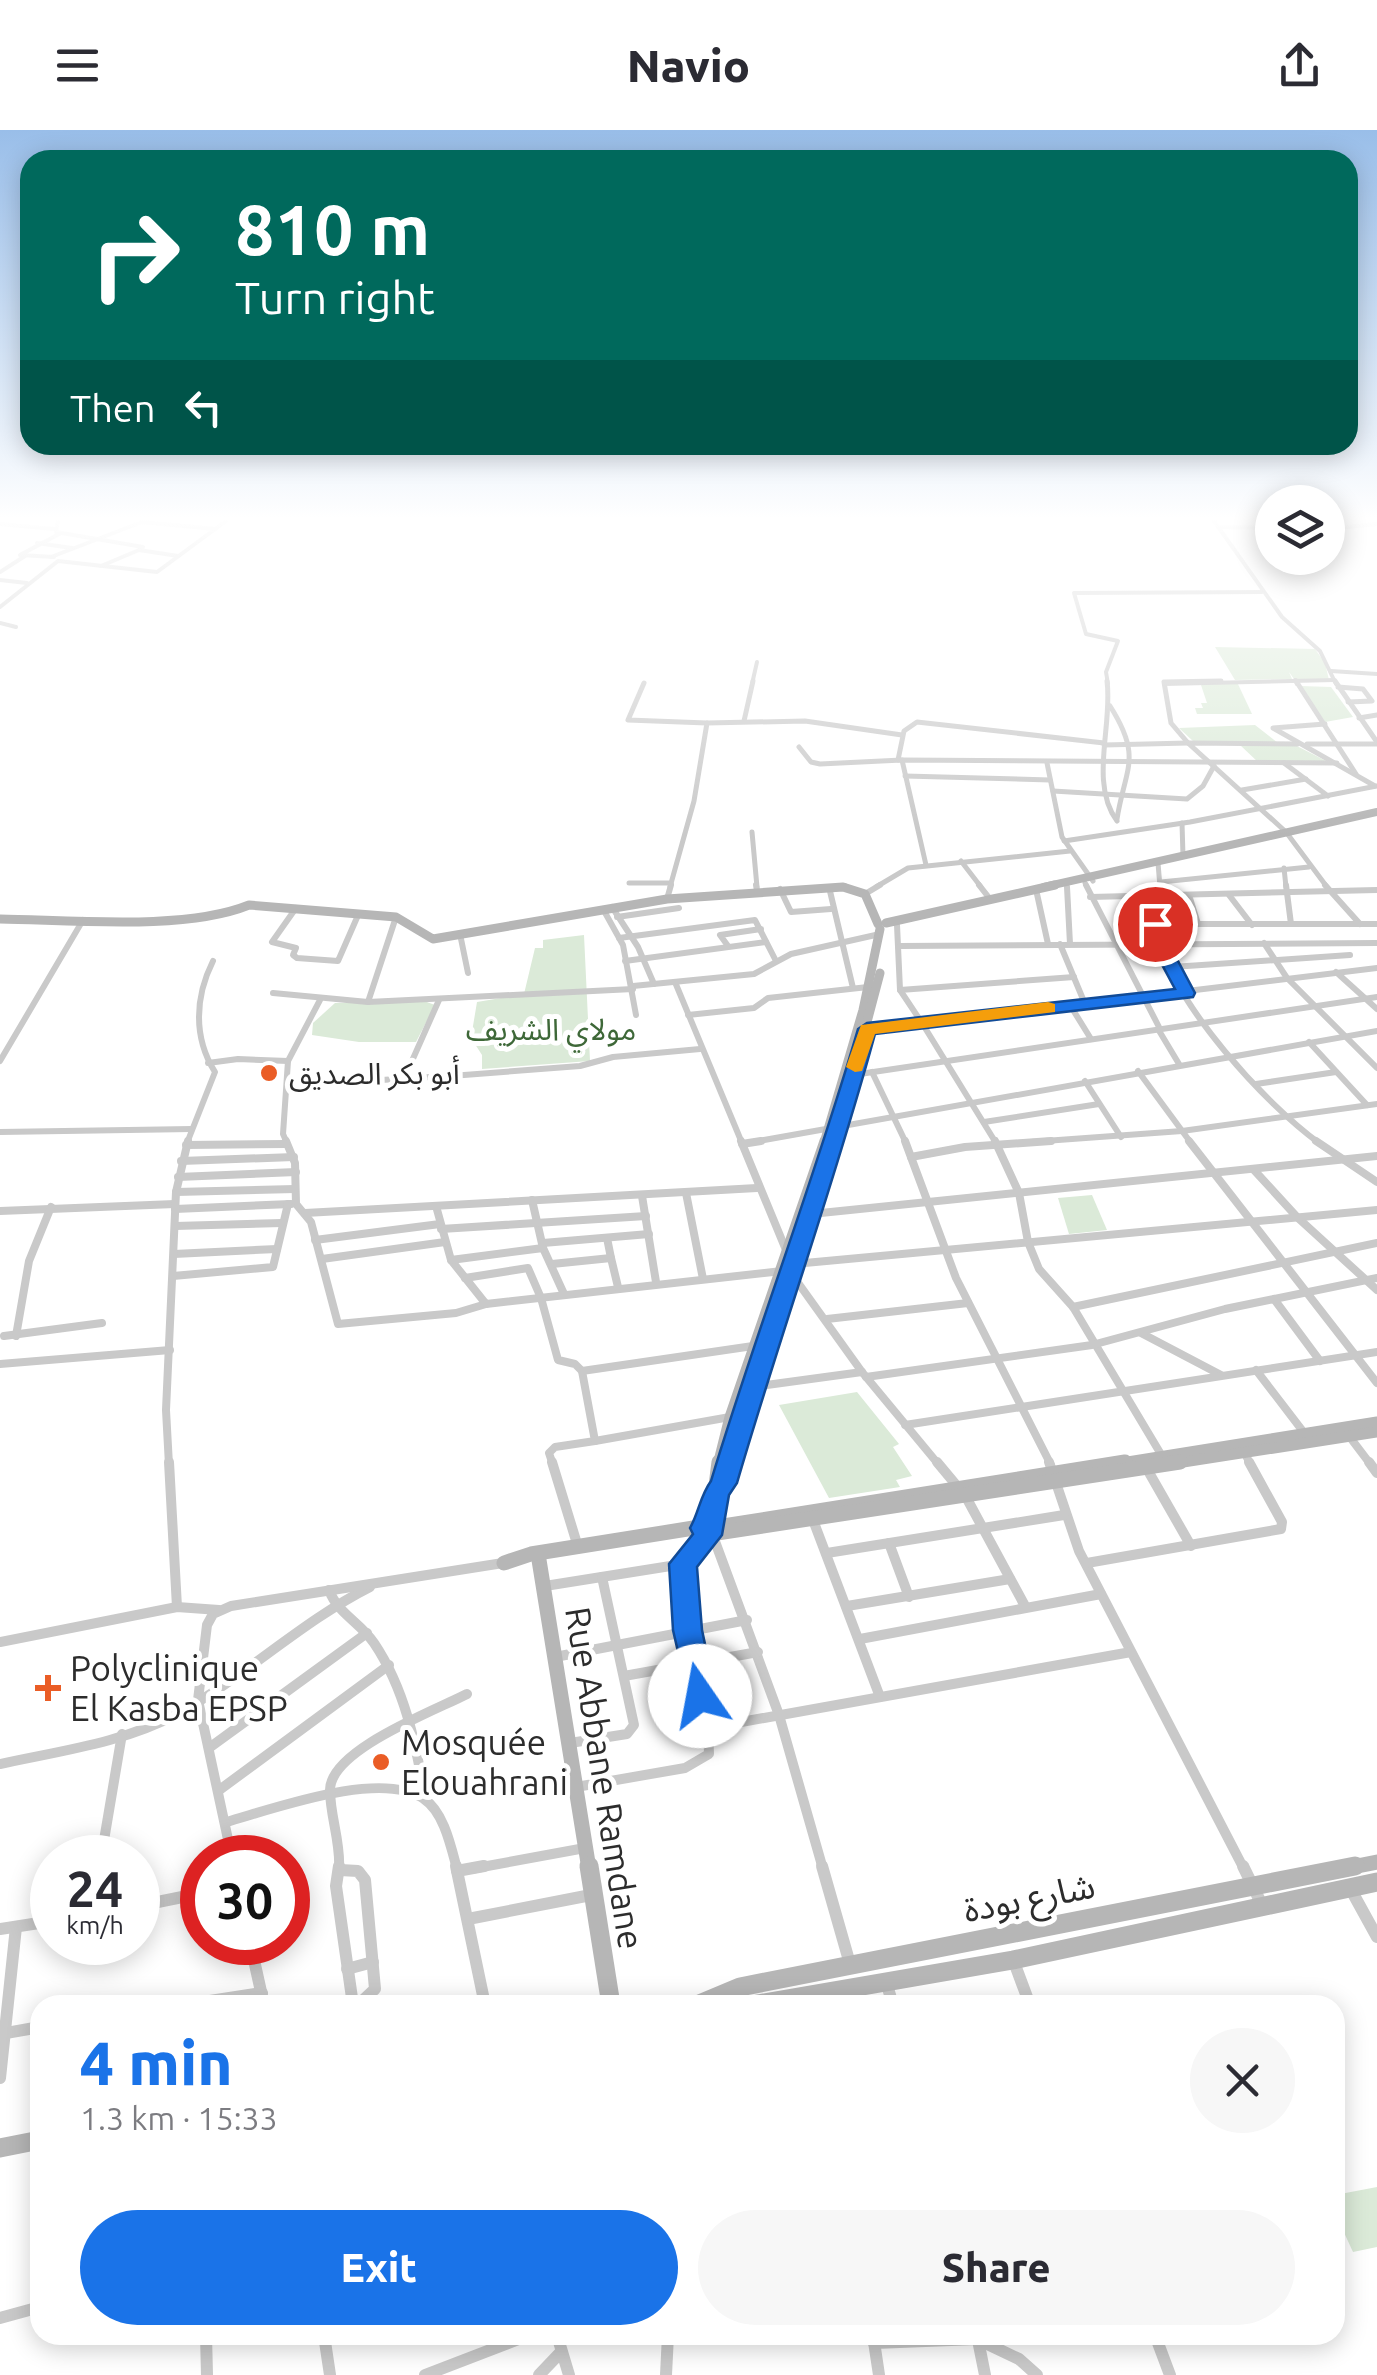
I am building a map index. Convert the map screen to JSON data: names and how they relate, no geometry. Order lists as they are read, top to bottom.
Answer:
{
  "streets": {
    "street": ["Rue Abbane Ramdane", "شارع بودة"]
  },
  "parks": ["مولاي الشريف"],
  "places": {
    "other": ["أبو بكر الصديق", "Mosquée Elouahrani"],
    "health": ["Polyclinique El Kasba EPSP"]
  },
  "page": {
    "header": "Navio",
    "turn": ["810 m", "Turn right"],
    "then": "Then",
    "speed": "24 km/h",
    "limit": "30",
    "heading": ["4 min", "1.3 km · 15:33"],
    "buttons": ["Exit", "Share"]
  }
}
